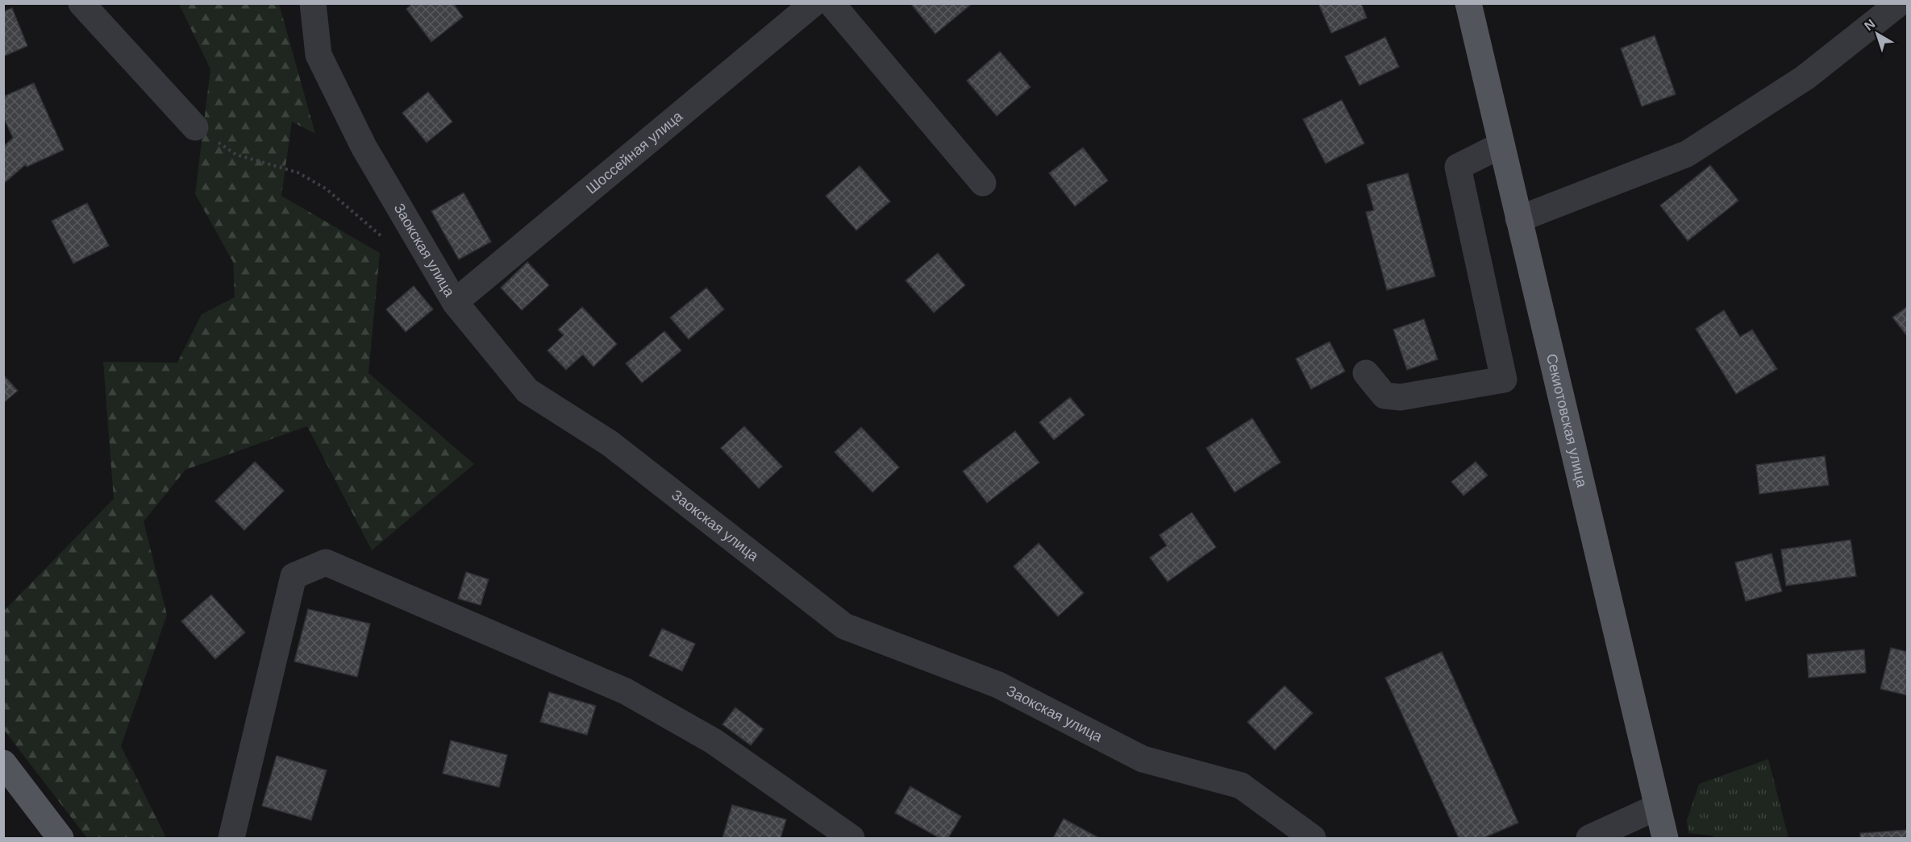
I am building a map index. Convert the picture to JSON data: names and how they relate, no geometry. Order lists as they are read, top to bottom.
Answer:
{
  "streets": {
    "main road": ["Секиотовская улица"],
    "street": ["Шоссейная улица", "Заокская улица"]
  },
  "crossings": [
    ["Шоссейная улица", "Заокская улица"]
  ],
  "north": "top left"
}
